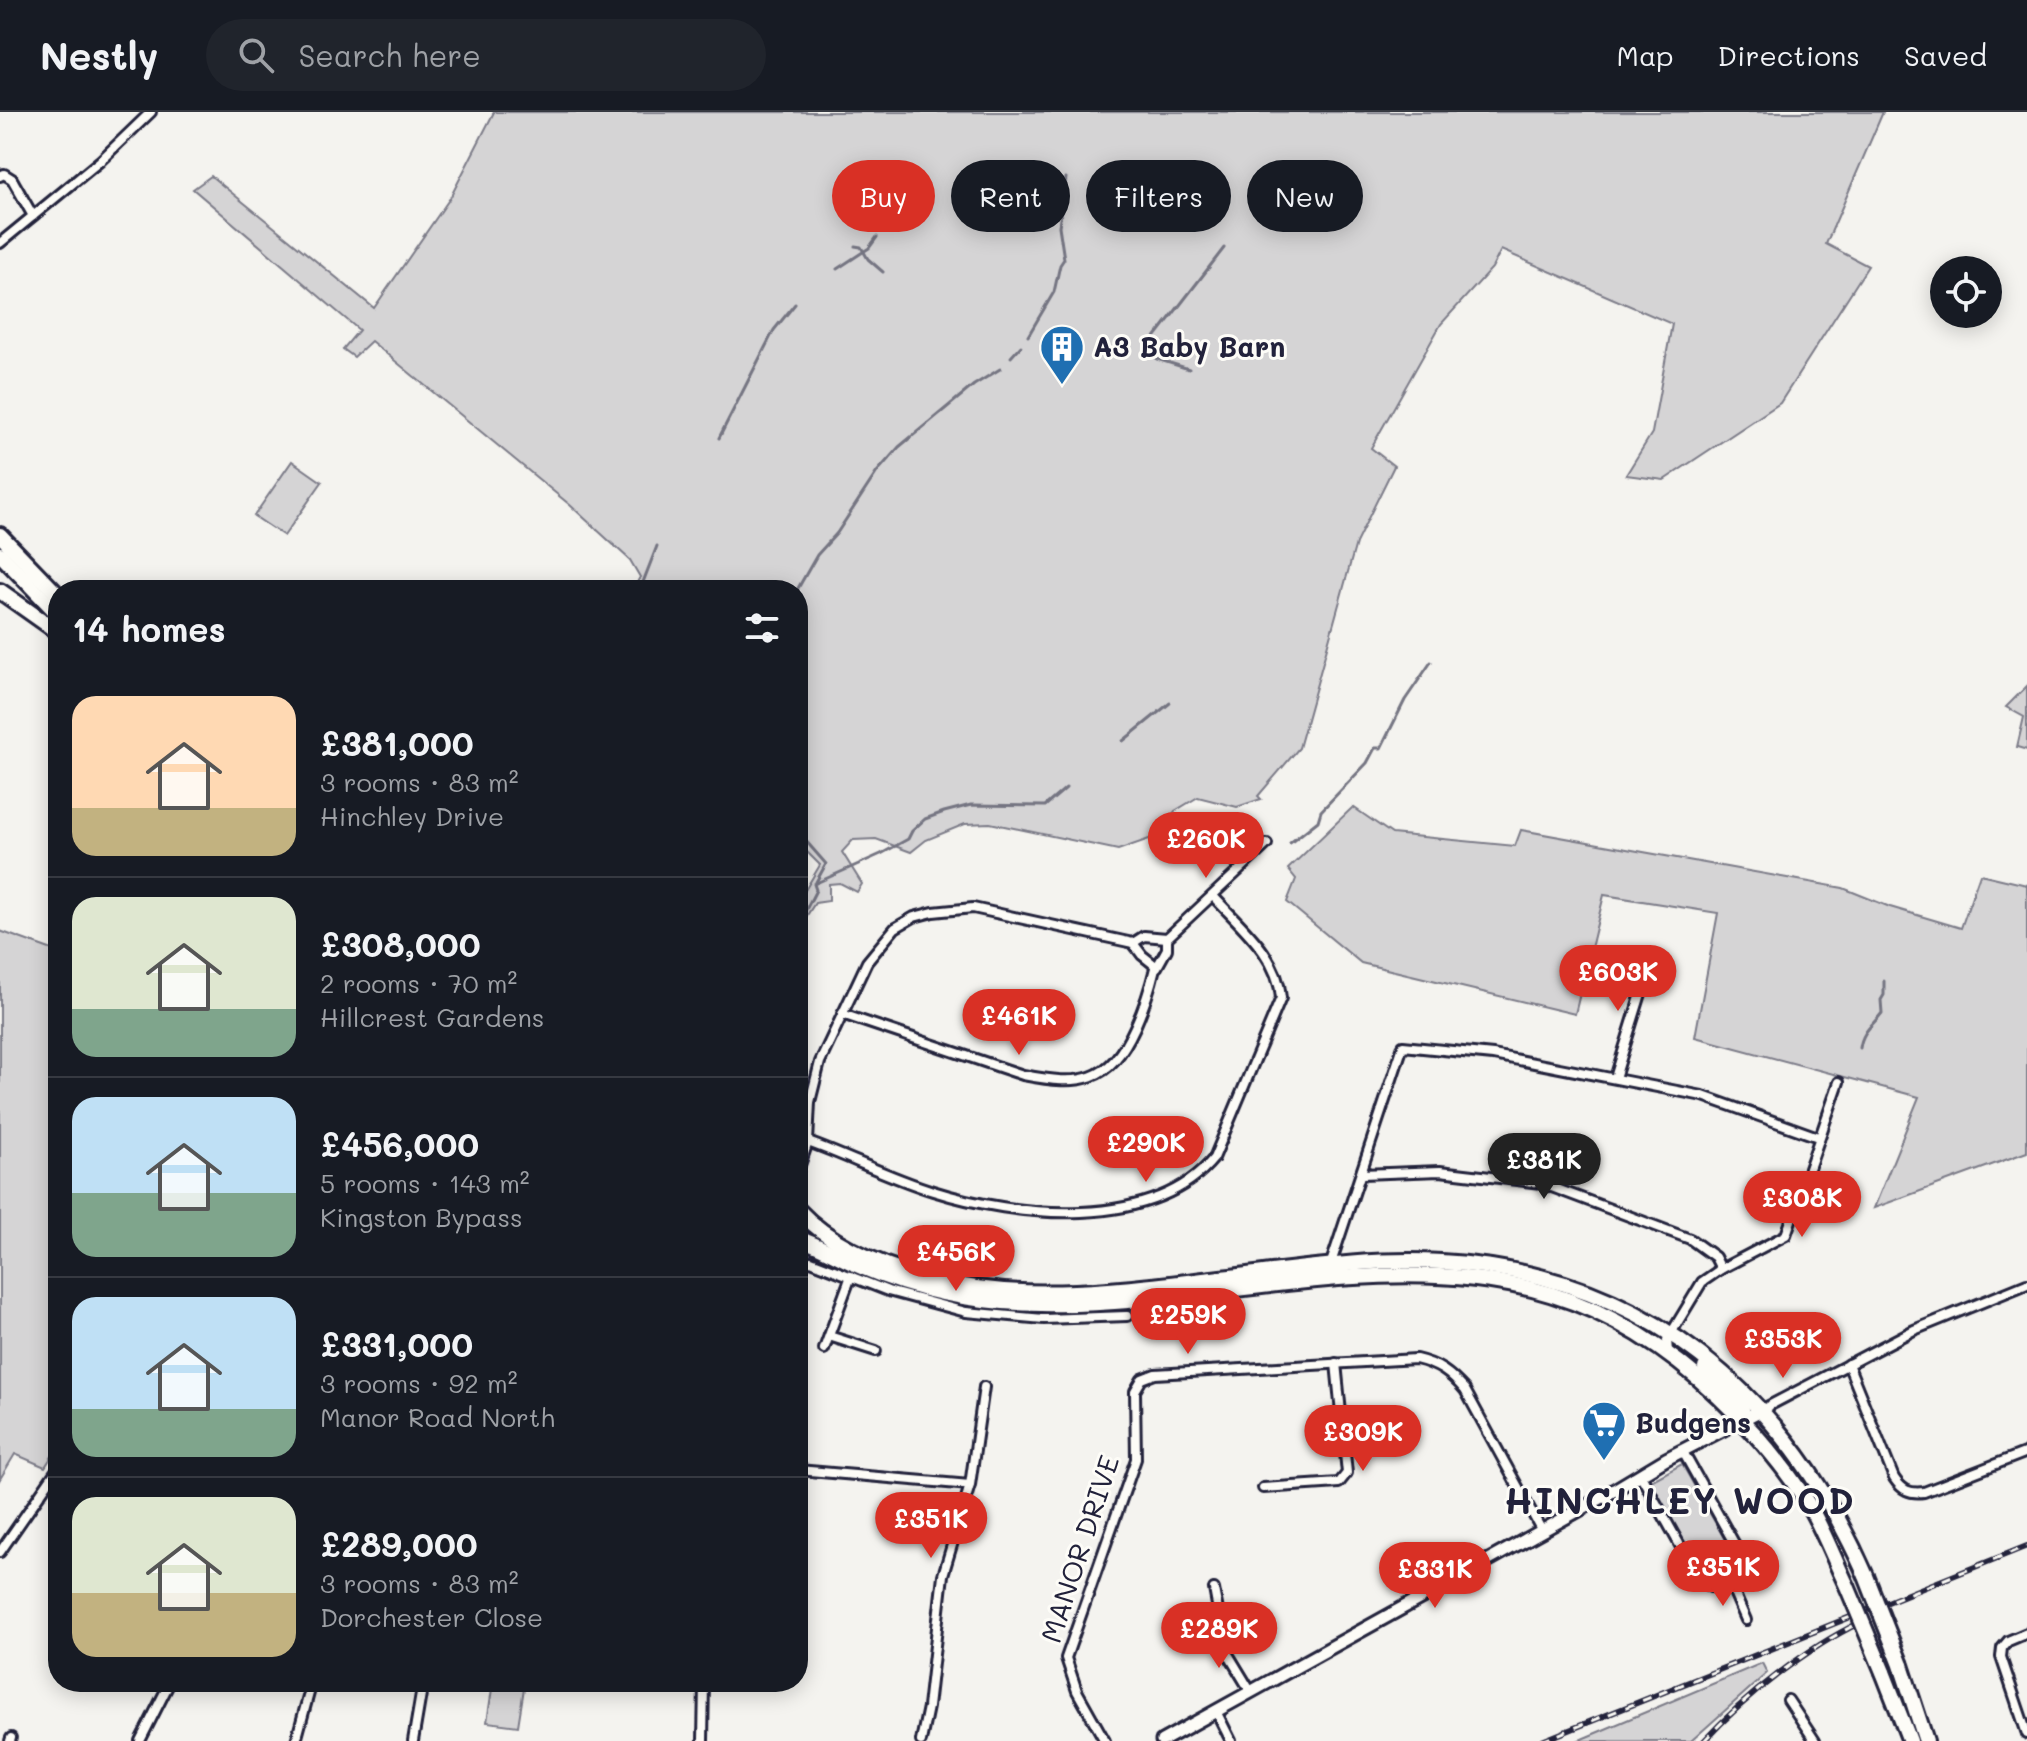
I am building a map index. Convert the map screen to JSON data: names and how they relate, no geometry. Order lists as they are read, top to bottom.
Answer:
{
  "streets": {
    "street": ["MANOR DRIVE"]
  },
  "districts": ["HINCHLEY WOOD"],
  "places": {
    "building": ["A3 Baby Barn"],
    "supermarket": ["Budgens"]
  },
  "page": {
    "header": "Nestly",
    "search": "Search here",
    "nav": ["Map", "Directions", "Saved"],
    "chip": [
      "Buy",
      "Rent",
      "Filters",
      "New"
    ],
    "heading": "14 homes",
    "list": [
      {
        "name": "£381,000",
        "note": "3 rooms · 83 m² · Hinchley Drive"
      },
      {
        "name": "£308,000",
        "note": "2 rooms · 70 m² · Hillcrest Gardens"
      },
      {
        "name": "£456,000",
        "note": "5 rooms · 143 m² · Kingston Bypass"
      },
      {
        "name": "£331,000",
        "note": "3 rooms · 92 m² · Manor Road North"
      },
      {
        "name": "£289,000",
        "note": "3 rooms · 83 m² · Dorchester Close"
      }
    ],
    "price": [
      "£260K",
      "£603K",
      "£461K",
      "£290K",
      "£381K",
      "£308K",
      "£456K",
      "£259K",
      "£353K",
      "£309K",
      "£351K",
      "£351K",
      "£331K",
      "£289K"
    ]
  }
}
